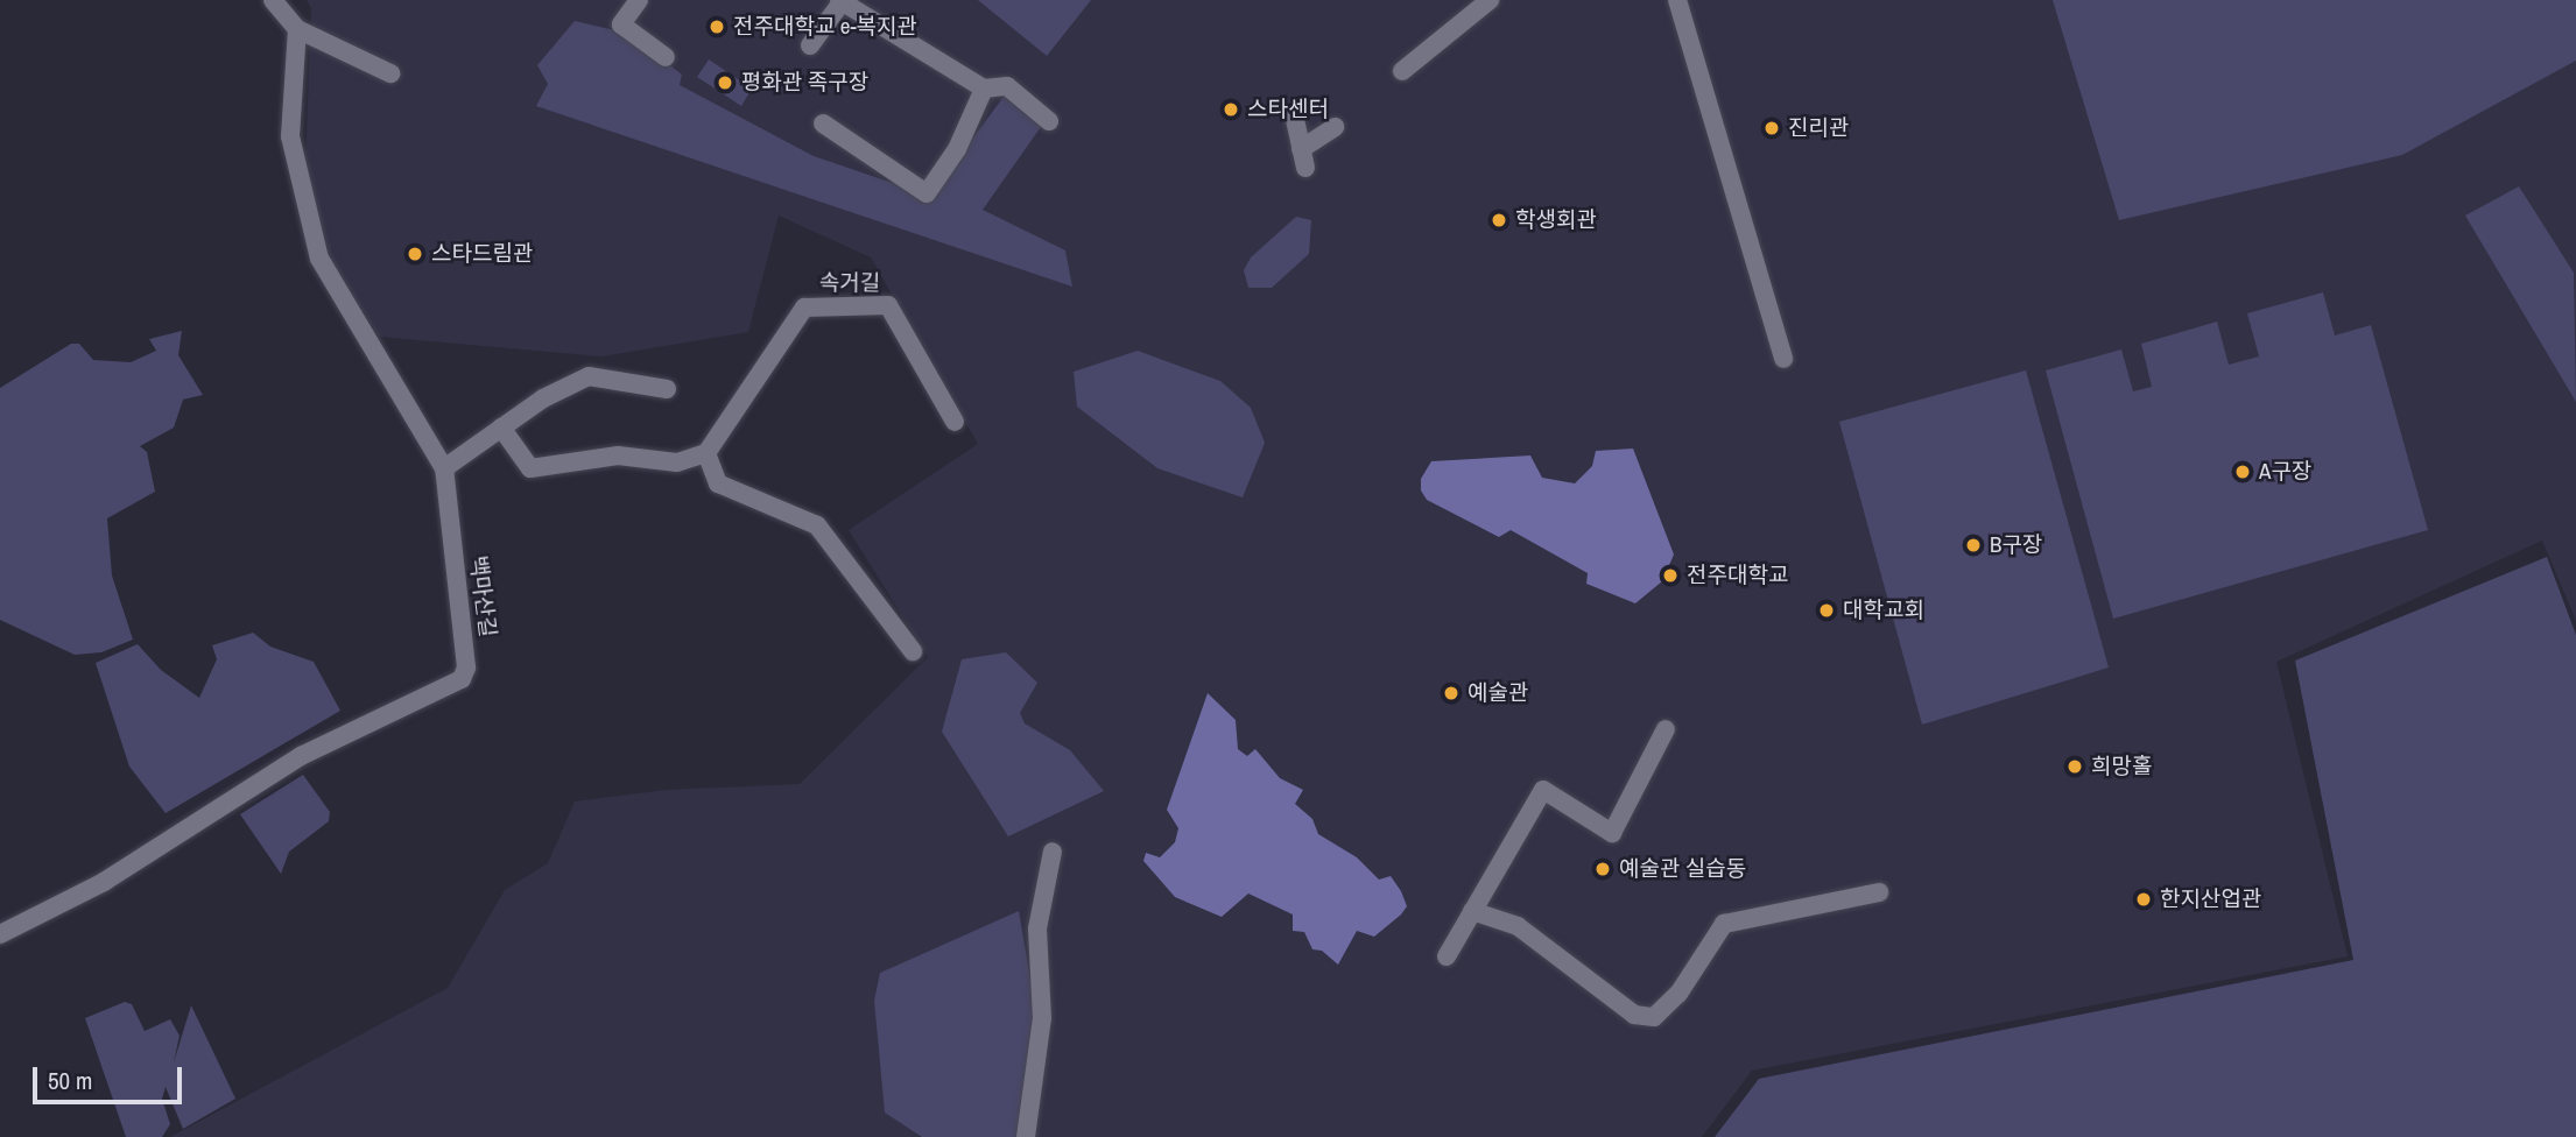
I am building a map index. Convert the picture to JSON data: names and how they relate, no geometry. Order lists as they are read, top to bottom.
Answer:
{
  "streets": {
    "street": ["속거길", "백마산길"]
  },
  "places": [
    "전주대학교 e-복지관",
    "평화관 족구장",
    "스타센터",
    "진리관",
    "학생회관",
    "스타드림관",
    "A구장",
    "B구장",
    "전주대학교",
    "대학교회",
    "예술관",
    "희망홀",
    "예술관 실습동",
    "한지산업관"
  ],
  "scale_bar": "50 m"
}
